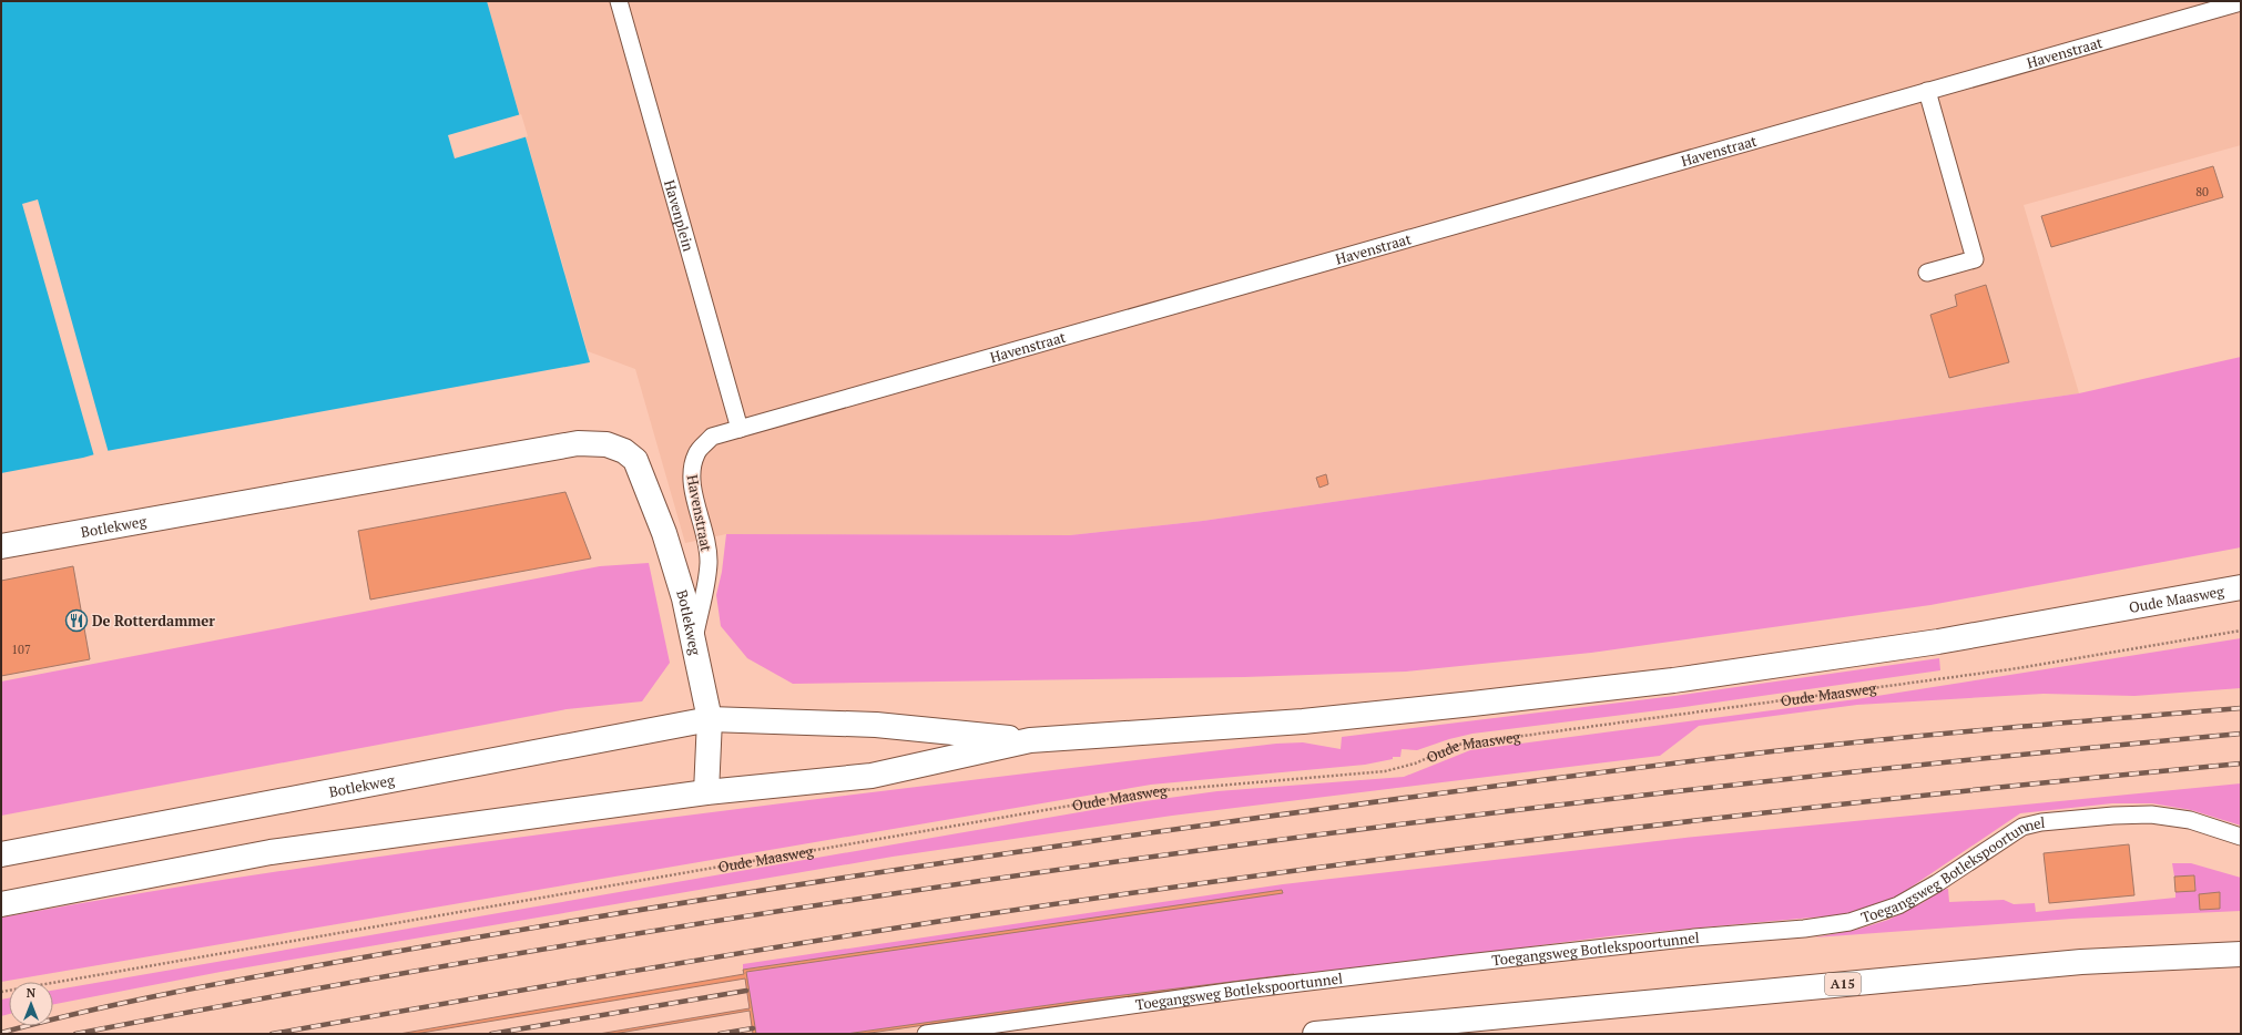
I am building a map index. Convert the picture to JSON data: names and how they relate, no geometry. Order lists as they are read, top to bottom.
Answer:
{
  "streets": {
    "main road": ["Botlekweg", "Oude Maasweg", "A15"],
    "lane": ["Havenstraat", "Havenplein", "Toegangsweg Botlekspoortunnel"]
  },
  "crossings": [
    ["Havenstraat", "Havenplein"],
    ["Havenstraat", "Botlekweg"],
    ["Botlekweg", "Oude Maasweg"]
  ],
  "places": {
    "restaurant": ["De Rotterdammer"]
  },
  "house_numbers": ["80", "107"],
  "north": "top"
}
